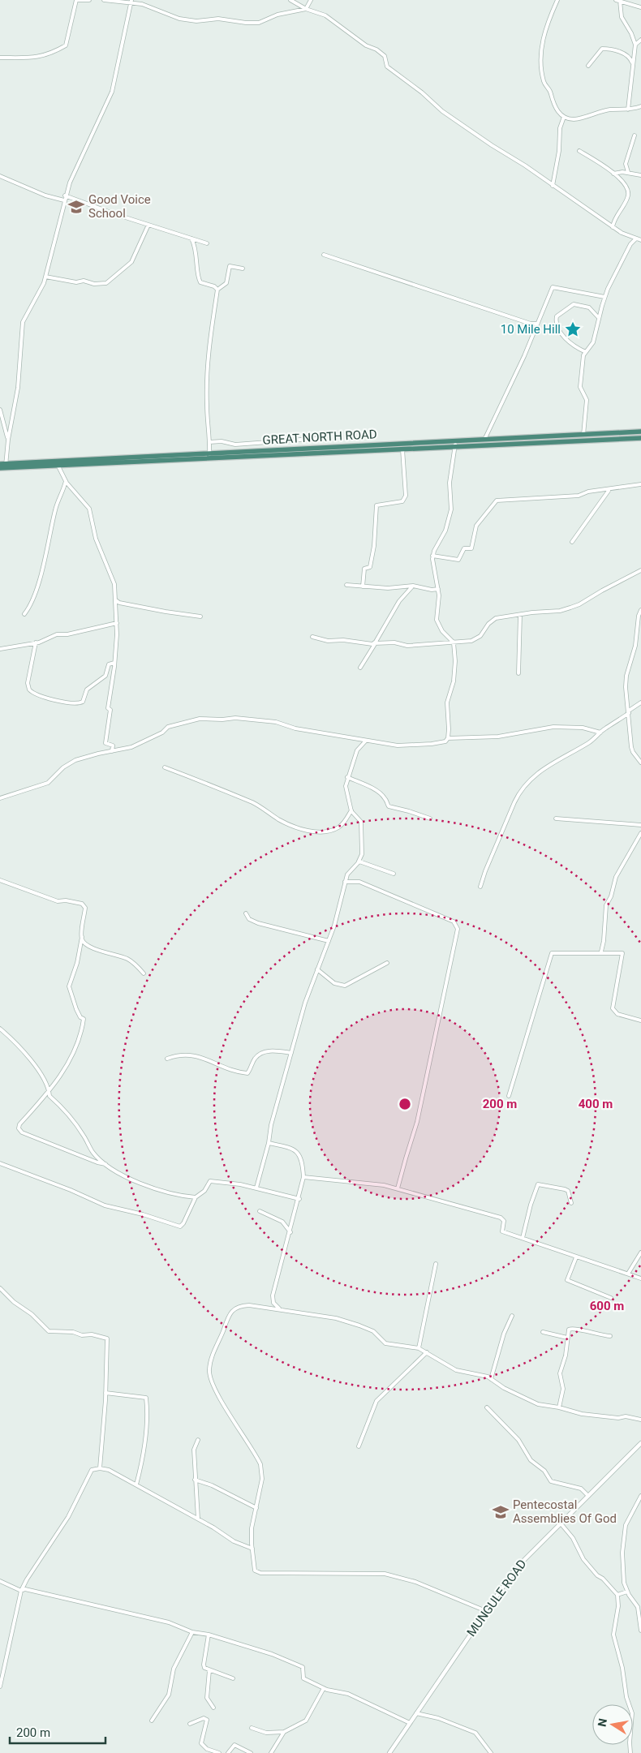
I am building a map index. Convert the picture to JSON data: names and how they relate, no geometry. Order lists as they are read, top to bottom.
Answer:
{
  "streets": {
    "highway": ["GREAT NORTH ROAD"],
    "street": ["MUNGULE ROAD"]
  },
  "places": {
    "school or university": ["Good Voice School", "Pentecostal Assemblies Of God"],
    "place": ["10 Mile Hill"]
  },
  "scale_bar": "200 m",
  "north": "left",
  "rings": ["200 m", "400 m", "600 m"]
}
